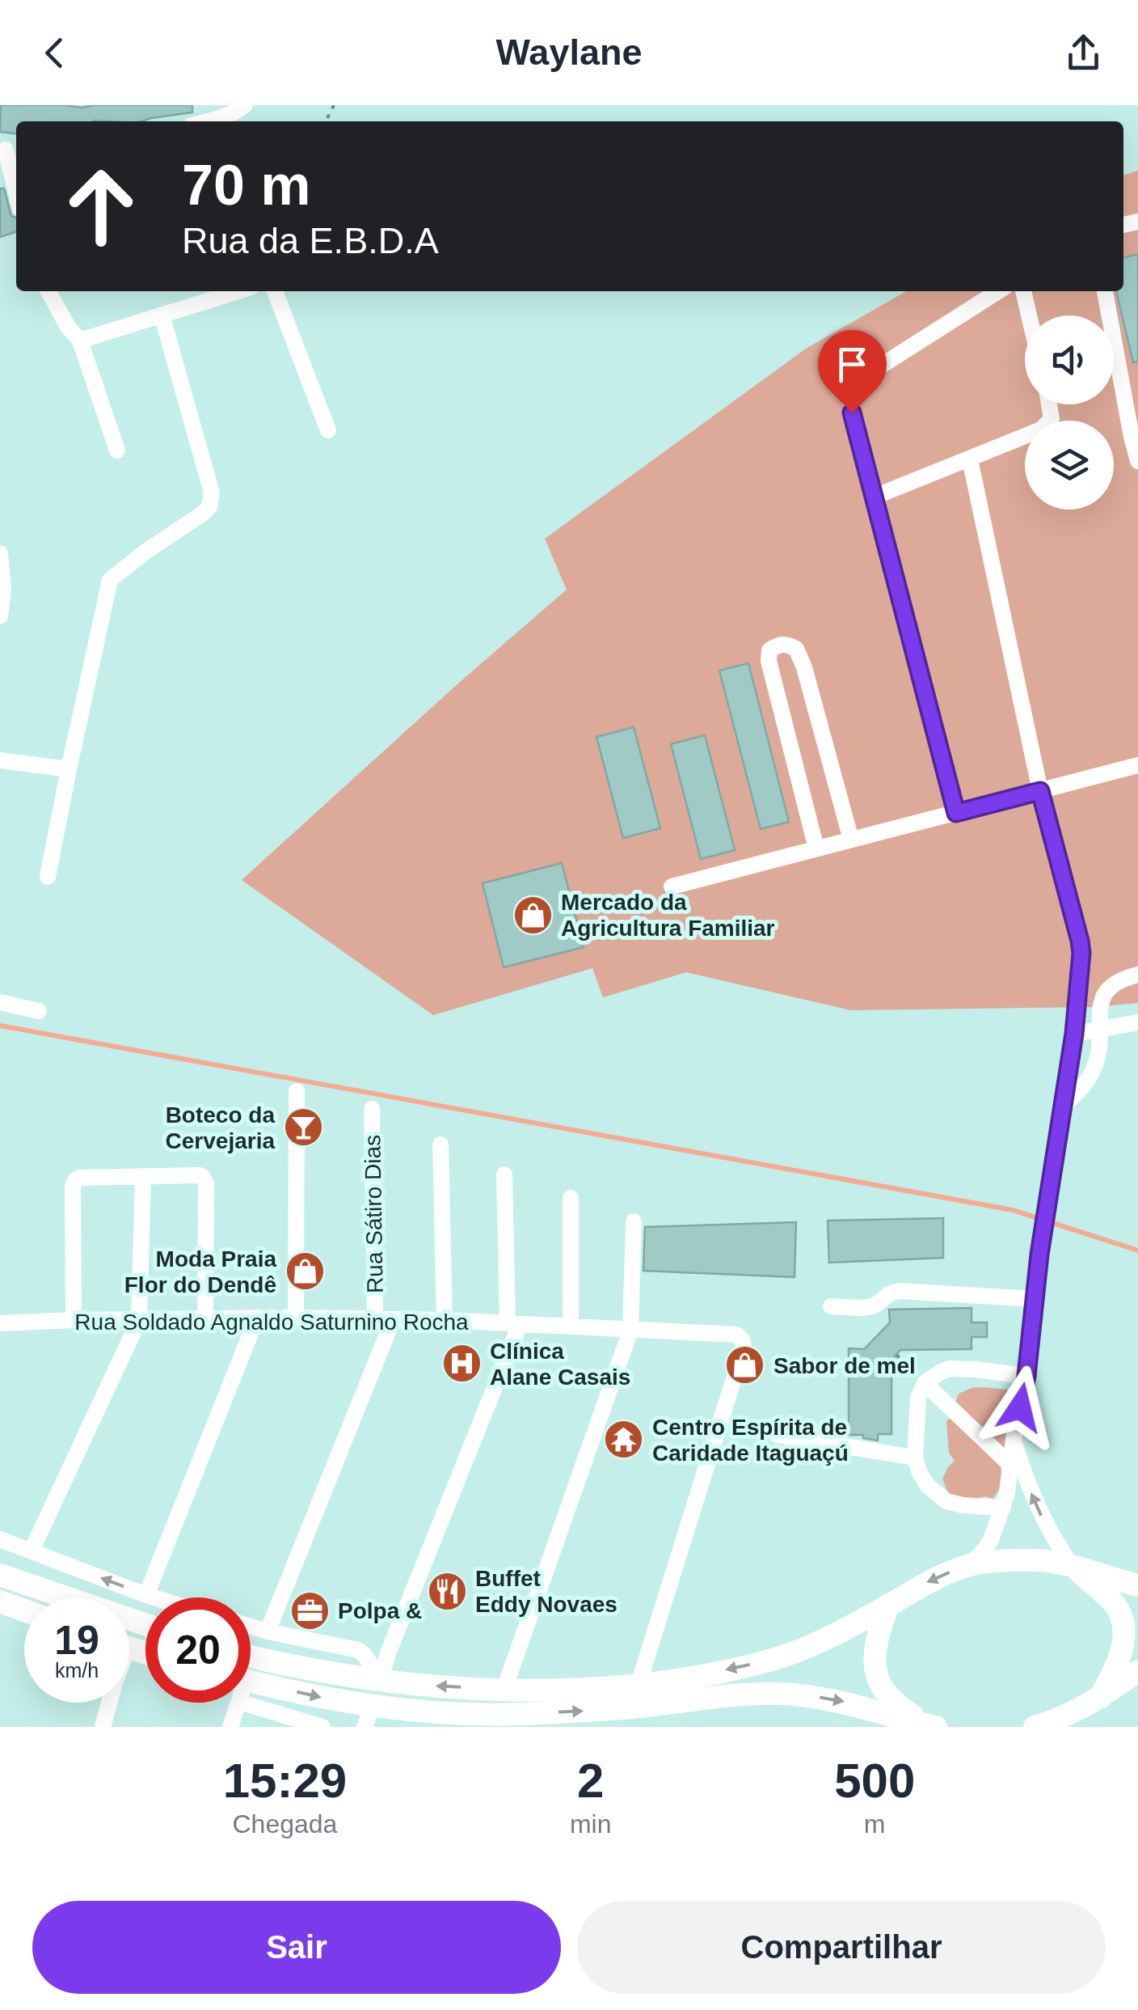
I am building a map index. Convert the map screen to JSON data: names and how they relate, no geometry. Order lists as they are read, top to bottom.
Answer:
{
  "streets": {
    "street": ["Rua Sátiro Dias", "Rua Soldado Agnaldo Saturnino Rocha"]
  },
  "crossings": [
    ["Rua Sátiro Dias", "Rua Soldado Agnaldo Saturnino Rocha"]
  ],
  "places": {
    "shop": ["Mercado da Agricultura Familiar", "Moda Praia Flor do Dendê", "Sabor de mel"],
    "bar": ["Boteco da Cervejaria"],
    "hospital": ["Clínica Alane Casais"],
    "temple": ["Centro Espírita de Caridade Itaguaçú"],
    "restaurant": ["Buffet Eddy Novaes"],
    "office": ["Polpa &"]
  },
  "page": {
    "header": "Waylane",
    "turn": ["70 m", "Rua da E.B.D.A"],
    "speed": "19 km/h",
    "limit": "20",
    "eta": [
      "15:29",
      "Chegada",
      "2",
      "min",
      "500",
      "m"
    ],
    "buttons": ["Sair", "Compartilhar"]
  }
}
